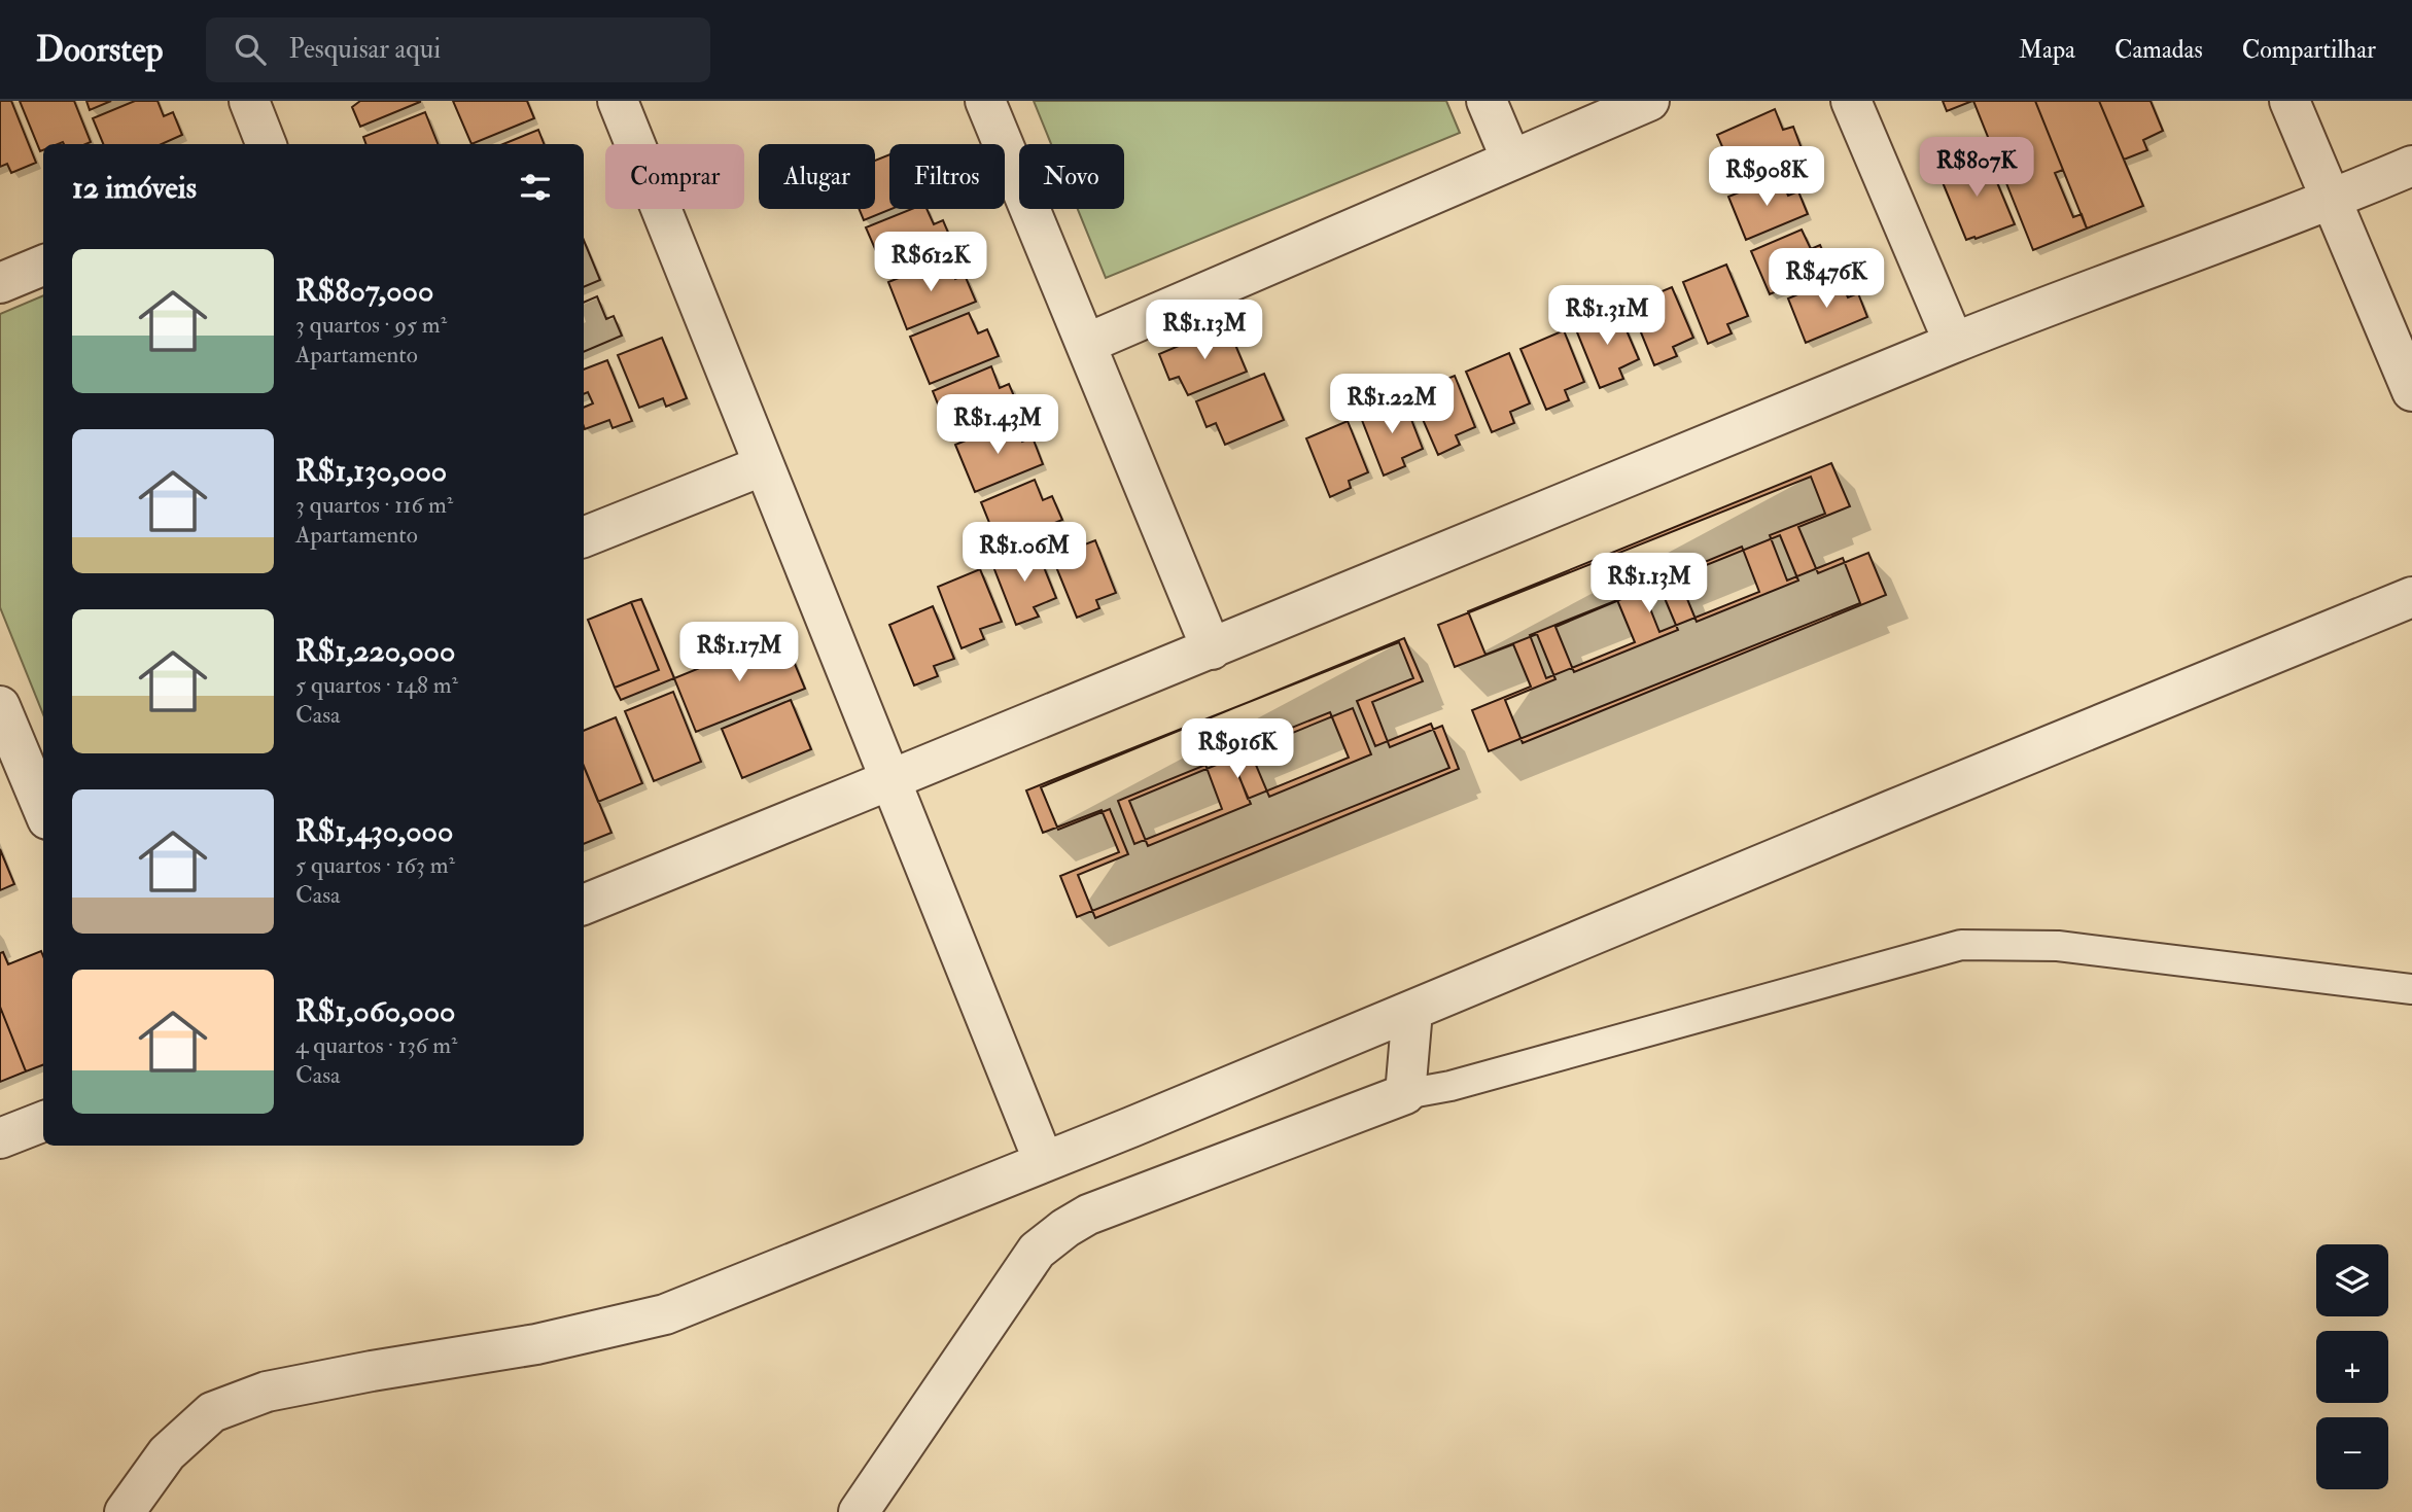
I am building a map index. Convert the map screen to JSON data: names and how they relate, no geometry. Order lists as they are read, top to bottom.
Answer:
{
  "page": {
    "header": "Doorstep",
    "search": "Pesquisar aqui",
    "nav": ["Mapa", "Camadas", "Compartilhar"],
    "price": [
      "R$807K",
      "R$908K",
      "R$612K",
      "R$476K",
      "R$1.31M",
      "R$1.13M",
      "R$1.22M",
      "R$1.43M",
      "R$1.06M",
      "R$1.13M",
      "R$1.17M",
      "R$916K"
    ],
    "chip": [
      "Comprar",
      "Alugar",
      "Filtros",
      "Novo"
    ],
    "heading": "12 imóveis",
    "list": [
      {
        "name": "R$807,000",
        "note": "3 quartos · 95 m² · Apartamento"
      },
      {
        "name": "R$1,130,000",
        "note": "3 quartos · 116 m² · Apartamento"
      },
      {
        "name": "R$1,220,000",
        "note": "5 quartos · 148 m² · Casa"
      },
      {
        "name": "R$1,430,000",
        "note": "5 quartos · 163 m² · Casa"
      },
      {
        "name": "R$1,060,000",
        "note": "4 quartos · 136 m² · Casa"
      }
    ],
    "map_buttons": ["+", "−"]
  }
}
